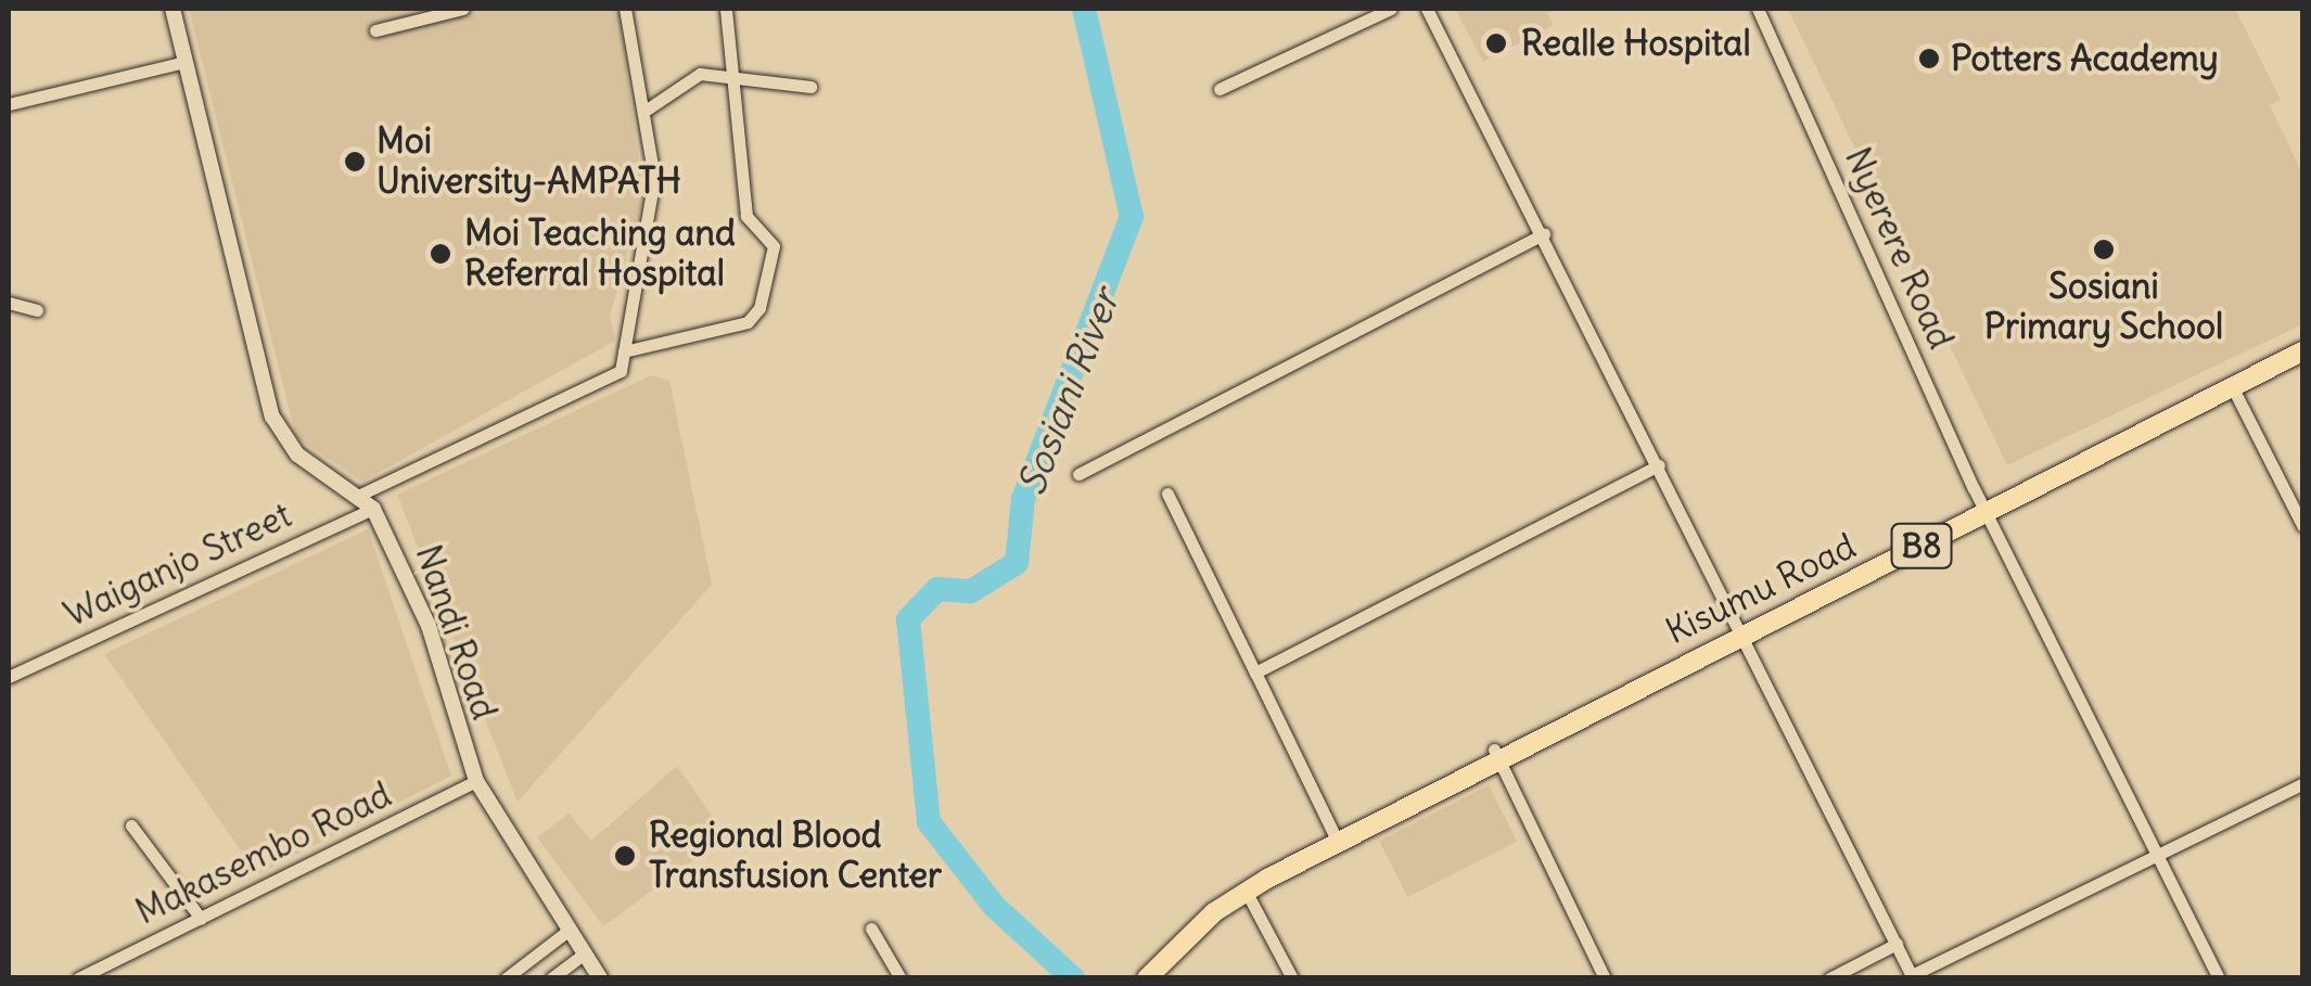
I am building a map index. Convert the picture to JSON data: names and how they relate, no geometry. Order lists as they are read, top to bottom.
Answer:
{
  "streets": {
    "highway": ["B8", "Kisumu Road"],
    "street": [
      "Nyerere Road",
      "Waiganjo Street",
      "Nandi Road",
      "Makasembo Road"
    ]
  },
  "crossings": [
    ["Nyerere Road", "Kisumu Road"],
    ["B8", "Kisumu Road"],
    ["Waiganjo Street", "Nandi Road"],
    ["Nandi Road", "Makasembo Road"]
  ],
  "water": ["Sosiani River"],
  "places": [
    "Realle Hospital",
    "Potters Academy",
    "Moi University-AMPATH",
    "Sosiani Primary School",
    "Moi Teaching and Referral Hospital",
    "Regional Blood Transfusion Center"
  ]
}
